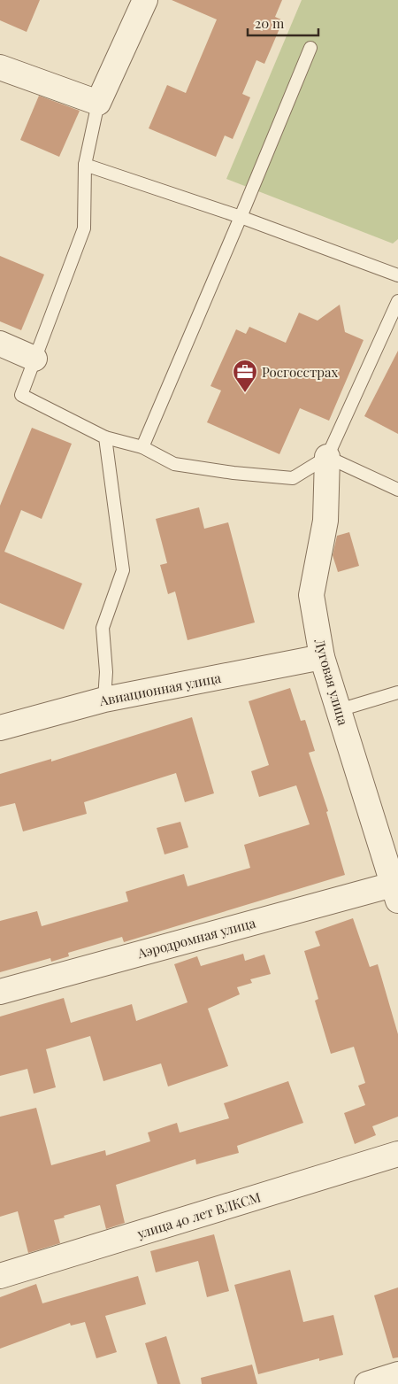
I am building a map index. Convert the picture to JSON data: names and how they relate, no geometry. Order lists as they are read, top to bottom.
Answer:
{
  "streets": {
    "street": [
      "Луговая улица",
      "Авиационная улица",
      "Аэродромная улица",
      "улица 40 лет ВЛКСМ"
    ]
  },
  "crossings": [
    ["Луговая улица", "Авиационная улица"],
    ["Луговая улица", "Аэродромная улица"]
  ],
  "places": {
    "office": ["Росгосстрах"]
  },
  "scale_bar": "20 m"
}
